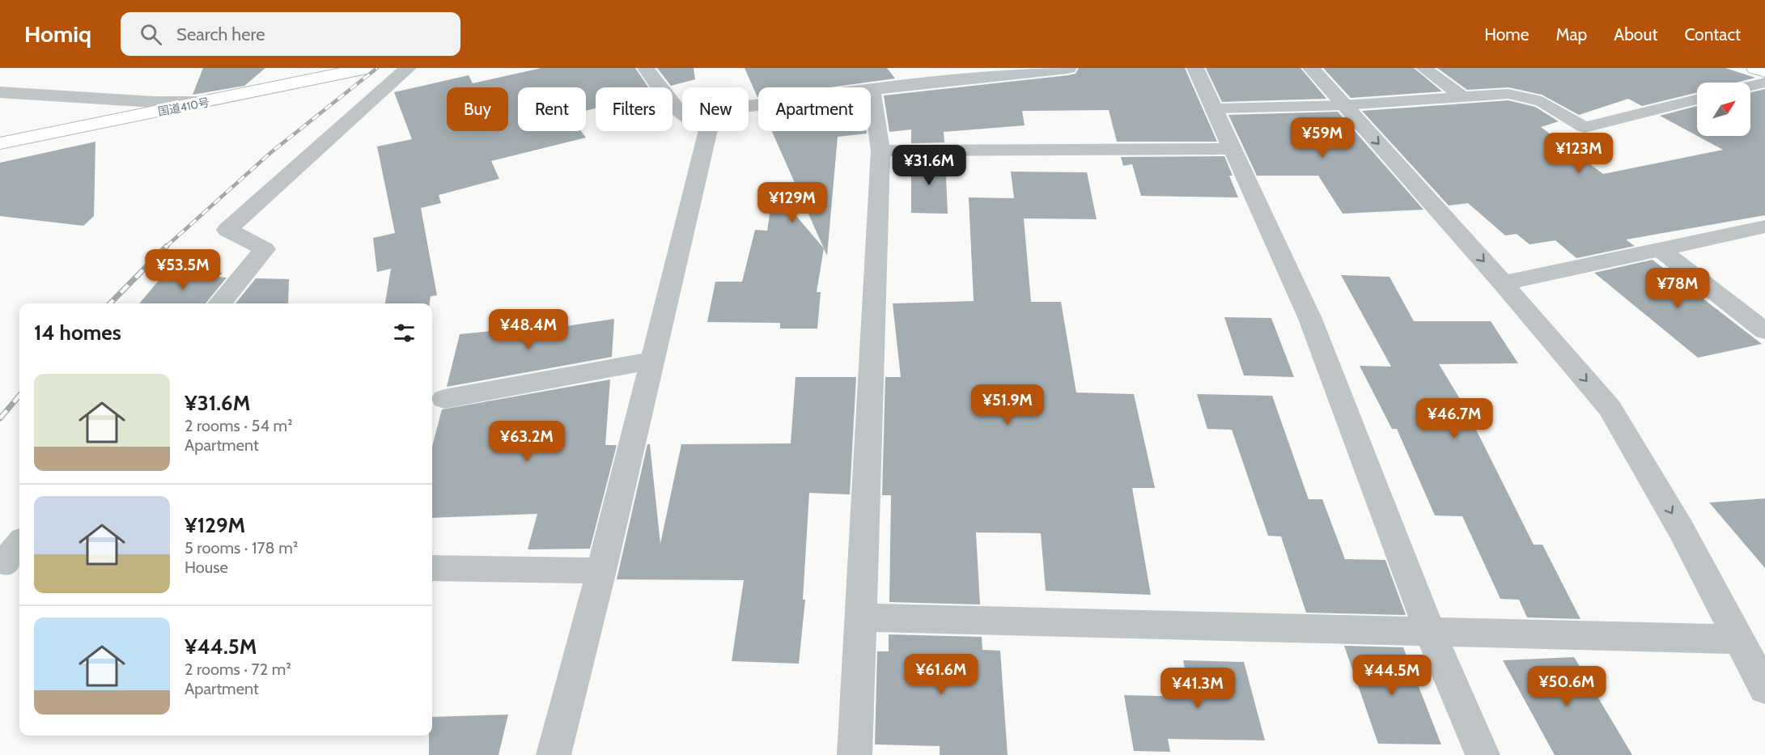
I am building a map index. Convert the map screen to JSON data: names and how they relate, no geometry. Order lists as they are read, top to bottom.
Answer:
{
  "streets": {
    "highway": ["国道410号"]
  },
  "north": "top right",
  "page": {
    "header": "Homiq",
    "search": "Search here",
    "nav": [
      "Home",
      "Map",
      "About",
      "Contact"
    ],
    "chip": [
      "Buy",
      "Rent",
      "Filters",
      "New",
      "Apartment"
    ],
    "price": [
      "¥59M",
      "¥123M",
      "¥31.6M",
      "¥129M",
      "¥53.5M",
      "¥78M",
      "¥48.4M",
      "¥51.9M",
      "¥46.7M",
      "¥63.2M",
      "¥61.6M",
      "¥44.5M",
      "¥50.6M",
      "¥41.3M"
    ],
    "heading": "14 homes",
    "list": [
      {
        "name": "¥31.6M",
        "note": "2 rooms · 54 m² · Apartment"
      },
      {
        "name": "¥129M",
        "note": "5 rooms · 178 m² · House"
      },
      {
        "name": "¥44.5M",
        "note": "2 rooms · 72 m² · Apartment"
      }
    ]
  }
}
